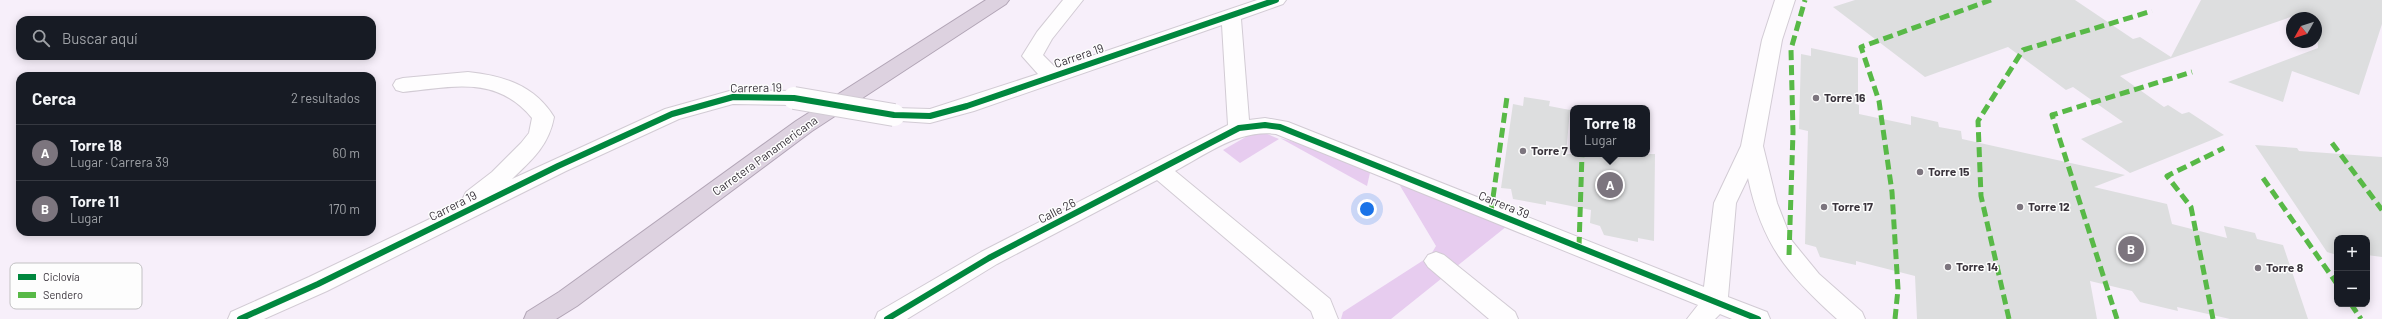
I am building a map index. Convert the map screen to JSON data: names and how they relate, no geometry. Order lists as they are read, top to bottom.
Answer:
{
  "streets": {
    "highway": ["Carretera Panamericana"],
    "street": ["Carrera 19", "Carrera 39", "Calle 26"]
  },
  "crossings": [
    ["Carrera 39", "Calle 26"]
  ],
  "places": [
    "Torre 16",
    "Torre 7",
    "Torre 15",
    "Torre 17",
    "Torre 12",
    "Torre 14",
    "Torre 8"
  ],
  "legend": ["Ciclovía", "Sendero"],
  "north": "bottom left",
  "page": {
    "search": "Buscar aquí",
    "heading": ["Cerca", "2 resultados"],
    "popup": ["Torre 18", "Lugar"],
    "list": [
      {
        "mark": "A",
        "name": "Torre 18",
        "note": "Lugar · Carrera 39",
        "value": "60 m"
      },
      {
        "mark": "B",
        "name": "Torre 11",
        "note": "Lugar",
        "value": "170 m"
      }
    ],
    "pins": ["A", "B"],
    "map_buttons": ["+", "−"]
  }
}
